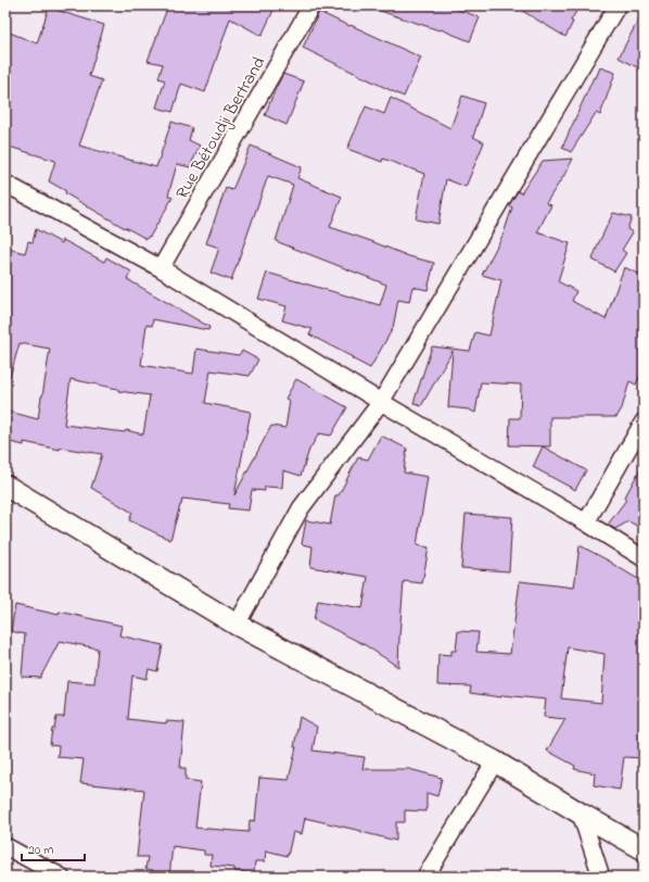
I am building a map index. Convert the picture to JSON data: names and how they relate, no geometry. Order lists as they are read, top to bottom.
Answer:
{
  "streets": {
    "street": ["Rue Bétoudji Bertrand"]
  },
  "scale_bar": "20 m"
}
